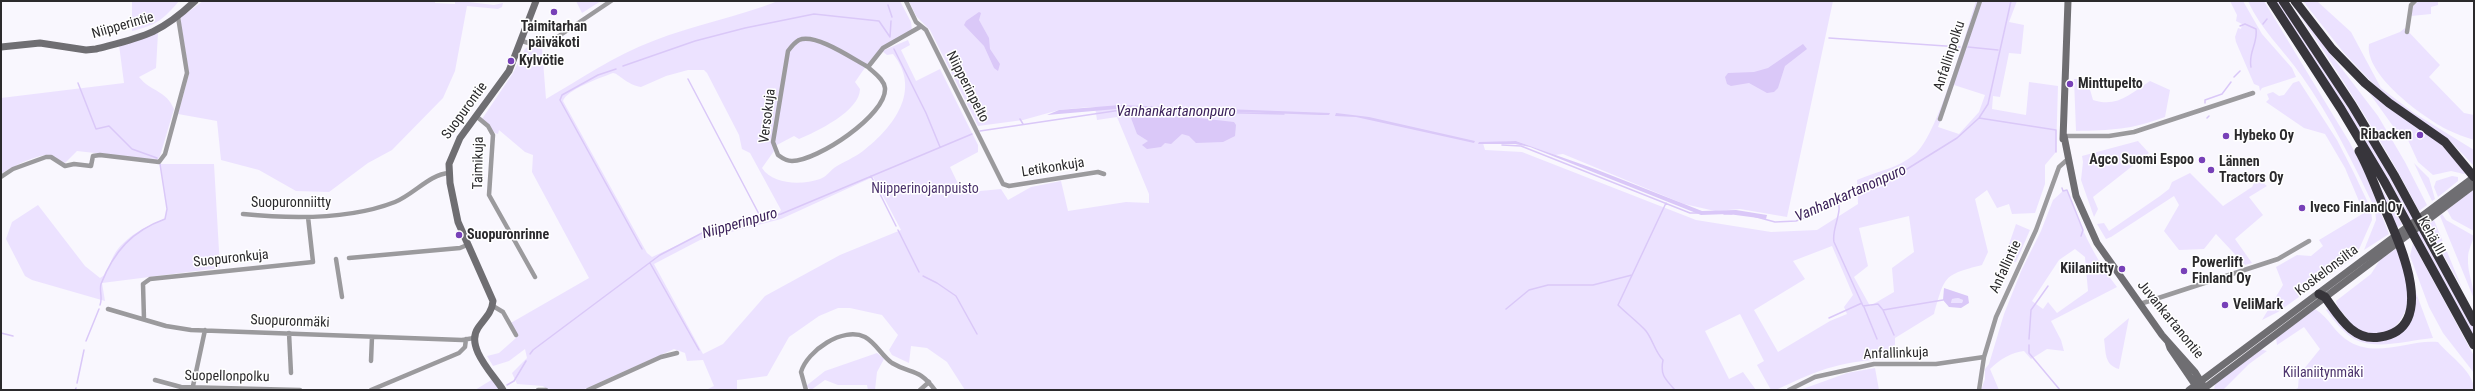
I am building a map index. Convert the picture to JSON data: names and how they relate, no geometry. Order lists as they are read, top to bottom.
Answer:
{
  "streets": {
    "highway": ["Kehä III"],
    "main road": [
      "Niipperintie",
      "Suopurontie",
      "Koskelonsilta",
      "Juvankartanontie"
    ],
    "street": [
      "Anfallinpolku",
      "Niipperinpelto",
      "Versokuja",
      "Taimikuja",
      "Letikonkuja",
      "Suopuronniitty",
      "Suopuronkuja",
      "Anfallintie",
      "Suopuronmäki",
      "Anfallinkuja",
      "Suopellonpolku"
    ]
  },
  "crossings": [
    ["Niipperinpelto", "Letikonkuja"],
    ["Suopurontie", "Taimikuja"],
    ["Suopurontie", "Suopuronniitty"],
    ["Suopuronniitty", "Suopuronkuja"],
    ["Suopuronkuja", "Suopuronmäki"],
    ["Anfallintie", "Juvankartanontie"],
    ["Anfallintie", "Anfallinkuja"],
    ["Koskelonsilta", "Juvankartanontie"]
  ],
  "water": ["Vanhankartanonpuro", "Niipperinpuro"],
  "parks": ["Niipperinojanpuisto", "Kiilaniitynmäki"],
  "places": [
    "Taimitarhan päiväkoti",
    "Kylvötie",
    "Minttupelto",
    "Ribacken",
    "Hybeko Oy",
    "Agco Suomi Espoo",
    "Lännen Tractors Oy",
    "Iveco Finland Oy",
    "Suopuronrinne",
    "Kiilaniitty",
    "Powerlift Finland Oy",
    "VeliMark"
  ]
}
